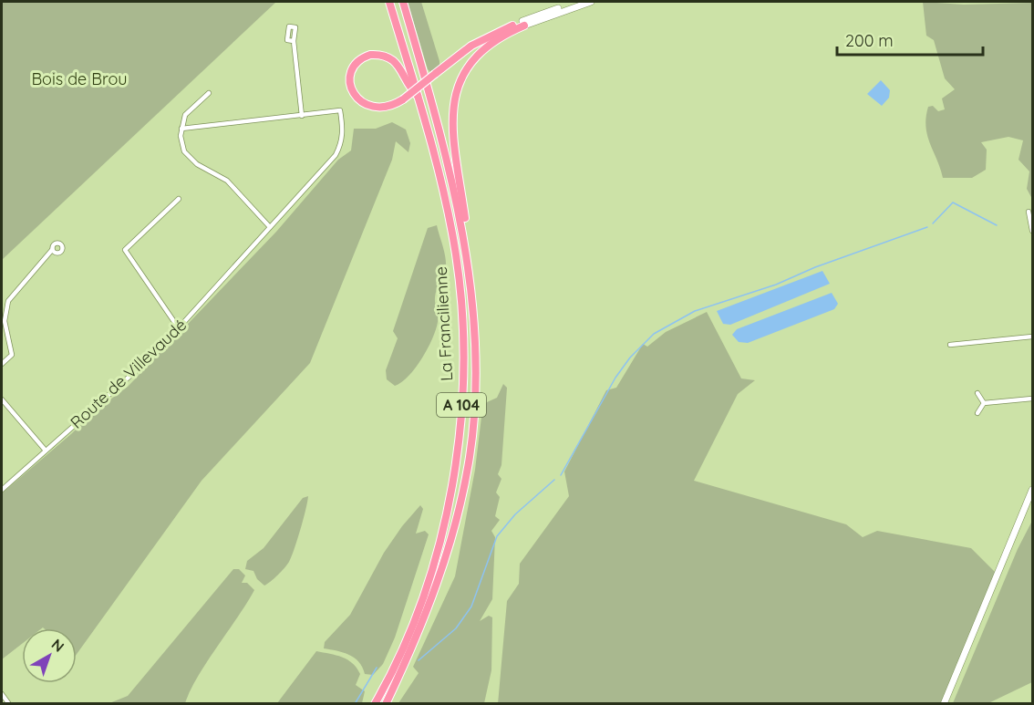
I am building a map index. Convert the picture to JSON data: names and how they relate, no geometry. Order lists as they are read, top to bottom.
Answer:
{
  "streets": {
    "highway": ["La Francilienne", "A 104"],
    "street": ["Route de Villevaudé"]
  },
  "parks": ["Bois de Brou"],
  "scale_bar": "200 m",
  "north": "top right"
}
